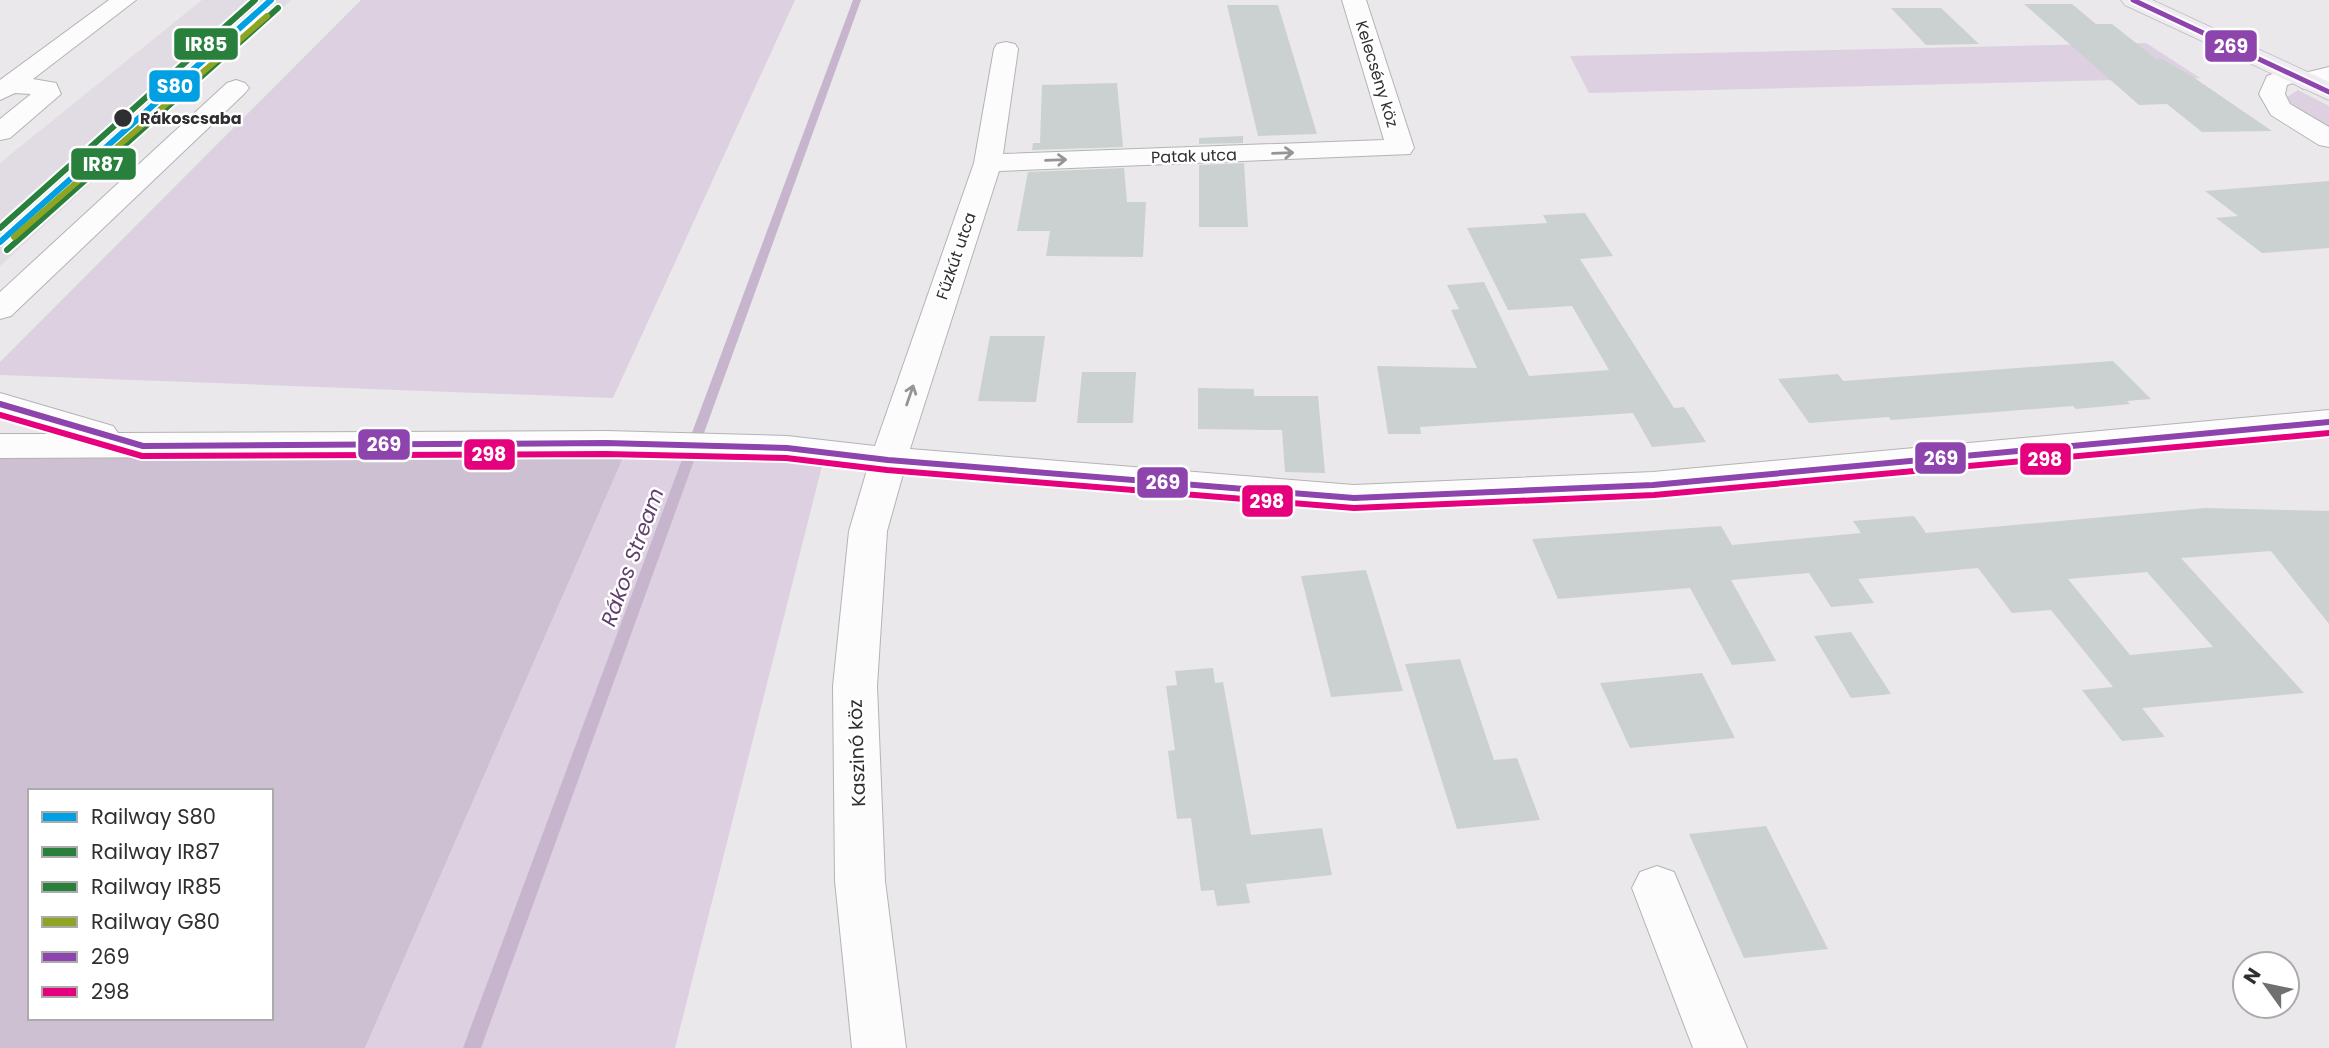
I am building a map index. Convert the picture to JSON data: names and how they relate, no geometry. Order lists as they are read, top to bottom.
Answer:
{
  "streets": {
    "street": [
      "Kelecsény köz",
      "Patak utca",
      "Fűzkút utca",
      "Kaszinó köz"
    ]
  },
  "crossings": [
    ["Kelecsény köz", "Patak utca"],
    ["Patak utca", "Fűzkút utca"],
    ["Fűzkút utca", "Kaszinó köz"]
  ],
  "one_way": ["Fűzkút utca"],
  "water": ["Rákos Stream"],
  "places": ["Rákoscsaba"],
  "lines": [
    "rail line S80",
    "rail line IR85",
    "transit line 269",
    "rail line IR87",
    "rail line G80",
    "transit line 298"
  ],
  "legend": [
    "Railway S80",
    "Railway IR87",
    "Railway IR85",
    "Railway G80",
    "269",
    "298"
  ],
  "north": "top left"
}
